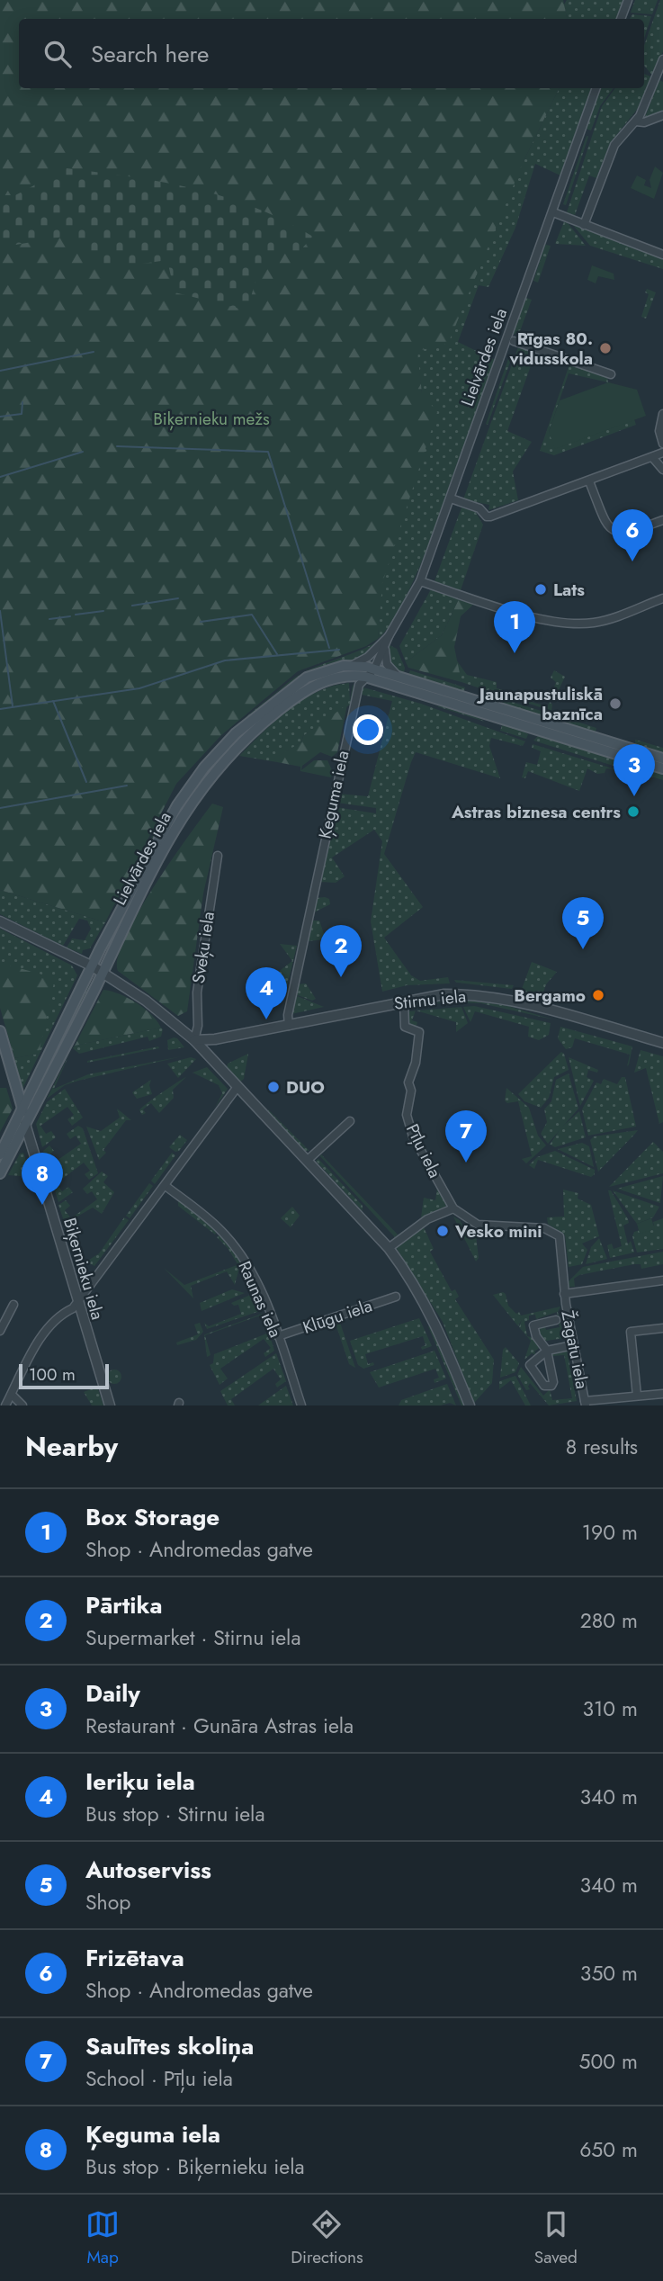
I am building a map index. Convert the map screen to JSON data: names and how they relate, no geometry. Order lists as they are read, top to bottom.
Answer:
{
  "streets": {
    "main road": ["Lielvārdes iela", "Biķernieku iela"],
    "street": [
      "Ķeguma iela",
      "Sveķu iela",
      "Stirnu iela",
      "Pīļu iela",
      "Raunas iela",
      "Klūgu iela",
      "Žagatu iela"
    ]
  },
  "crossings": [
    ["Lielvārdes iela", "Ķeguma iela"],
    ["Lielvārdes iela", "Biķernieku iela"],
    ["Ķeguma iela", "Stirnu iela"],
    ["Sveķu iela", "Stirnu iela"],
    ["Stirnu iela", "Pīļu iela"],
    ["Pīļu iela", "Žagatu iela"],
    ["Raunas iela", "Klūgu iela"]
  ],
  "parks": ["Biķernieku mežs"],
  "places": [
    "Rīgas 80. vidusskola",
    "Lats",
    "Jaunapustuliskā baznīca",
    "Astras biznesa centrs",
    "Bergamo",
    "DUO",
    "Vesko mini"
  ],
  "scale_bar": "100 m",
  "page": {
    "search": "Search here",
    "pins": [
      "6",
      "1",
      "3",
      "5",
      "2",
      "4",
      "7",
      "8"
    ],
    "scale": "100 m",
    "heading": ["Nearby", "8 results"],
    "list": [
      {
        "mark": "1",
        "name": "Box Storage",
        "note": "Shop · Andromedas gatve",
        "value": "190 m"
      },
      {
        "mark": "2",
        "name": "Pārtika",
        "note": "Supermarket · Stirnu iela",
        "value": "280 m"
      },
      {
        "mark": "3",
        "name": "Daily",
        "note": "Restaurant · Gunāra Astras iela",
        "value": "310 m"
      },
      {
        "mark": "4",
        "name": "Ieriķu iela",
        "note": "Bus stop · Stirnu iela",
        "value": "340 m"
      },
      {
        "mark": "5",
        "name": "Autoserviss",
        "note": "Shop",
        "value": "340 m"
      },
      {
        "mark": "6",
        "name": "Frizētava",
        "note": "Shop · Andromedas gatve",
        "value": "350 m"
      },
      {
        "mark": "7",
        "name": "Saulītes skoliņa",
        "note": "School · Pīļu iela",
        "value": "500 m"
      },
      {
        "mark": "8",
        "name": "Ķeguma iela",
        "note": "Bus stop · Biķernieku iela",
        "value": "650 m"
      }
    ],
    "nav": ["Map", "Directions", "Saved"]
  }
}
